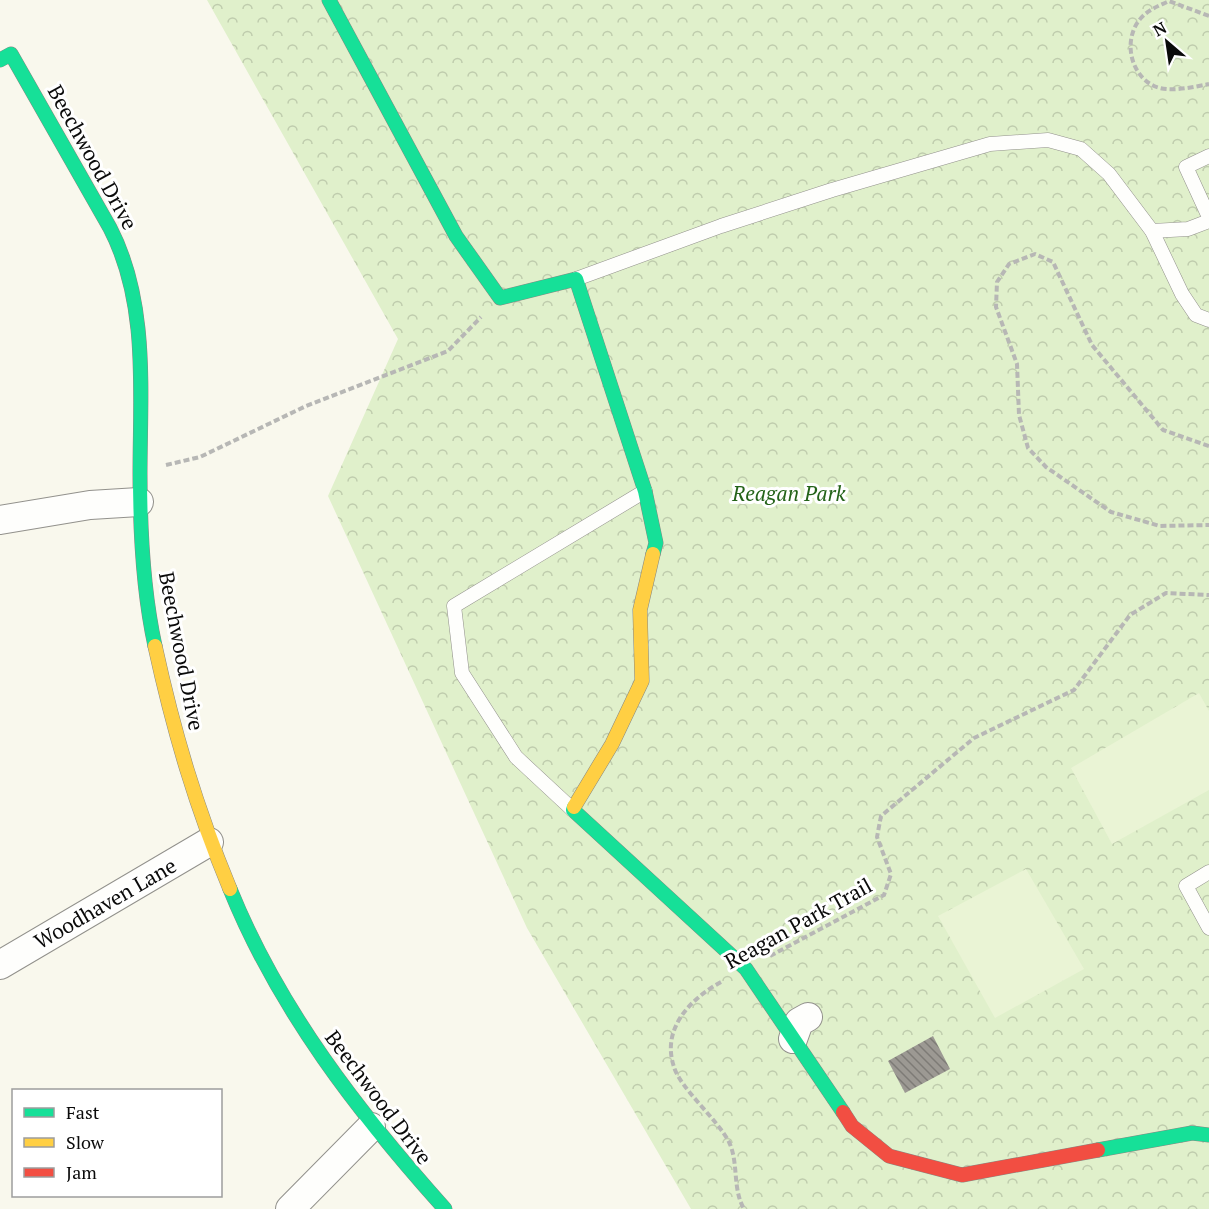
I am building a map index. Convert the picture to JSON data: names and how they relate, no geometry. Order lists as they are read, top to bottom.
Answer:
{
  "streets": {
    "street": ["Beechwood Drive", "Woodhaven Lane"],
    "path": ["Reagan Park Trail"]
  },
  "crossings": [
    ["Beechwood Drive", "Woodhaven Lane"]
  ],
  "parks": ["Reagan Park"],
  "legend": ["Fast", "Slow", "Jam"],
  "north": "top left"
}
